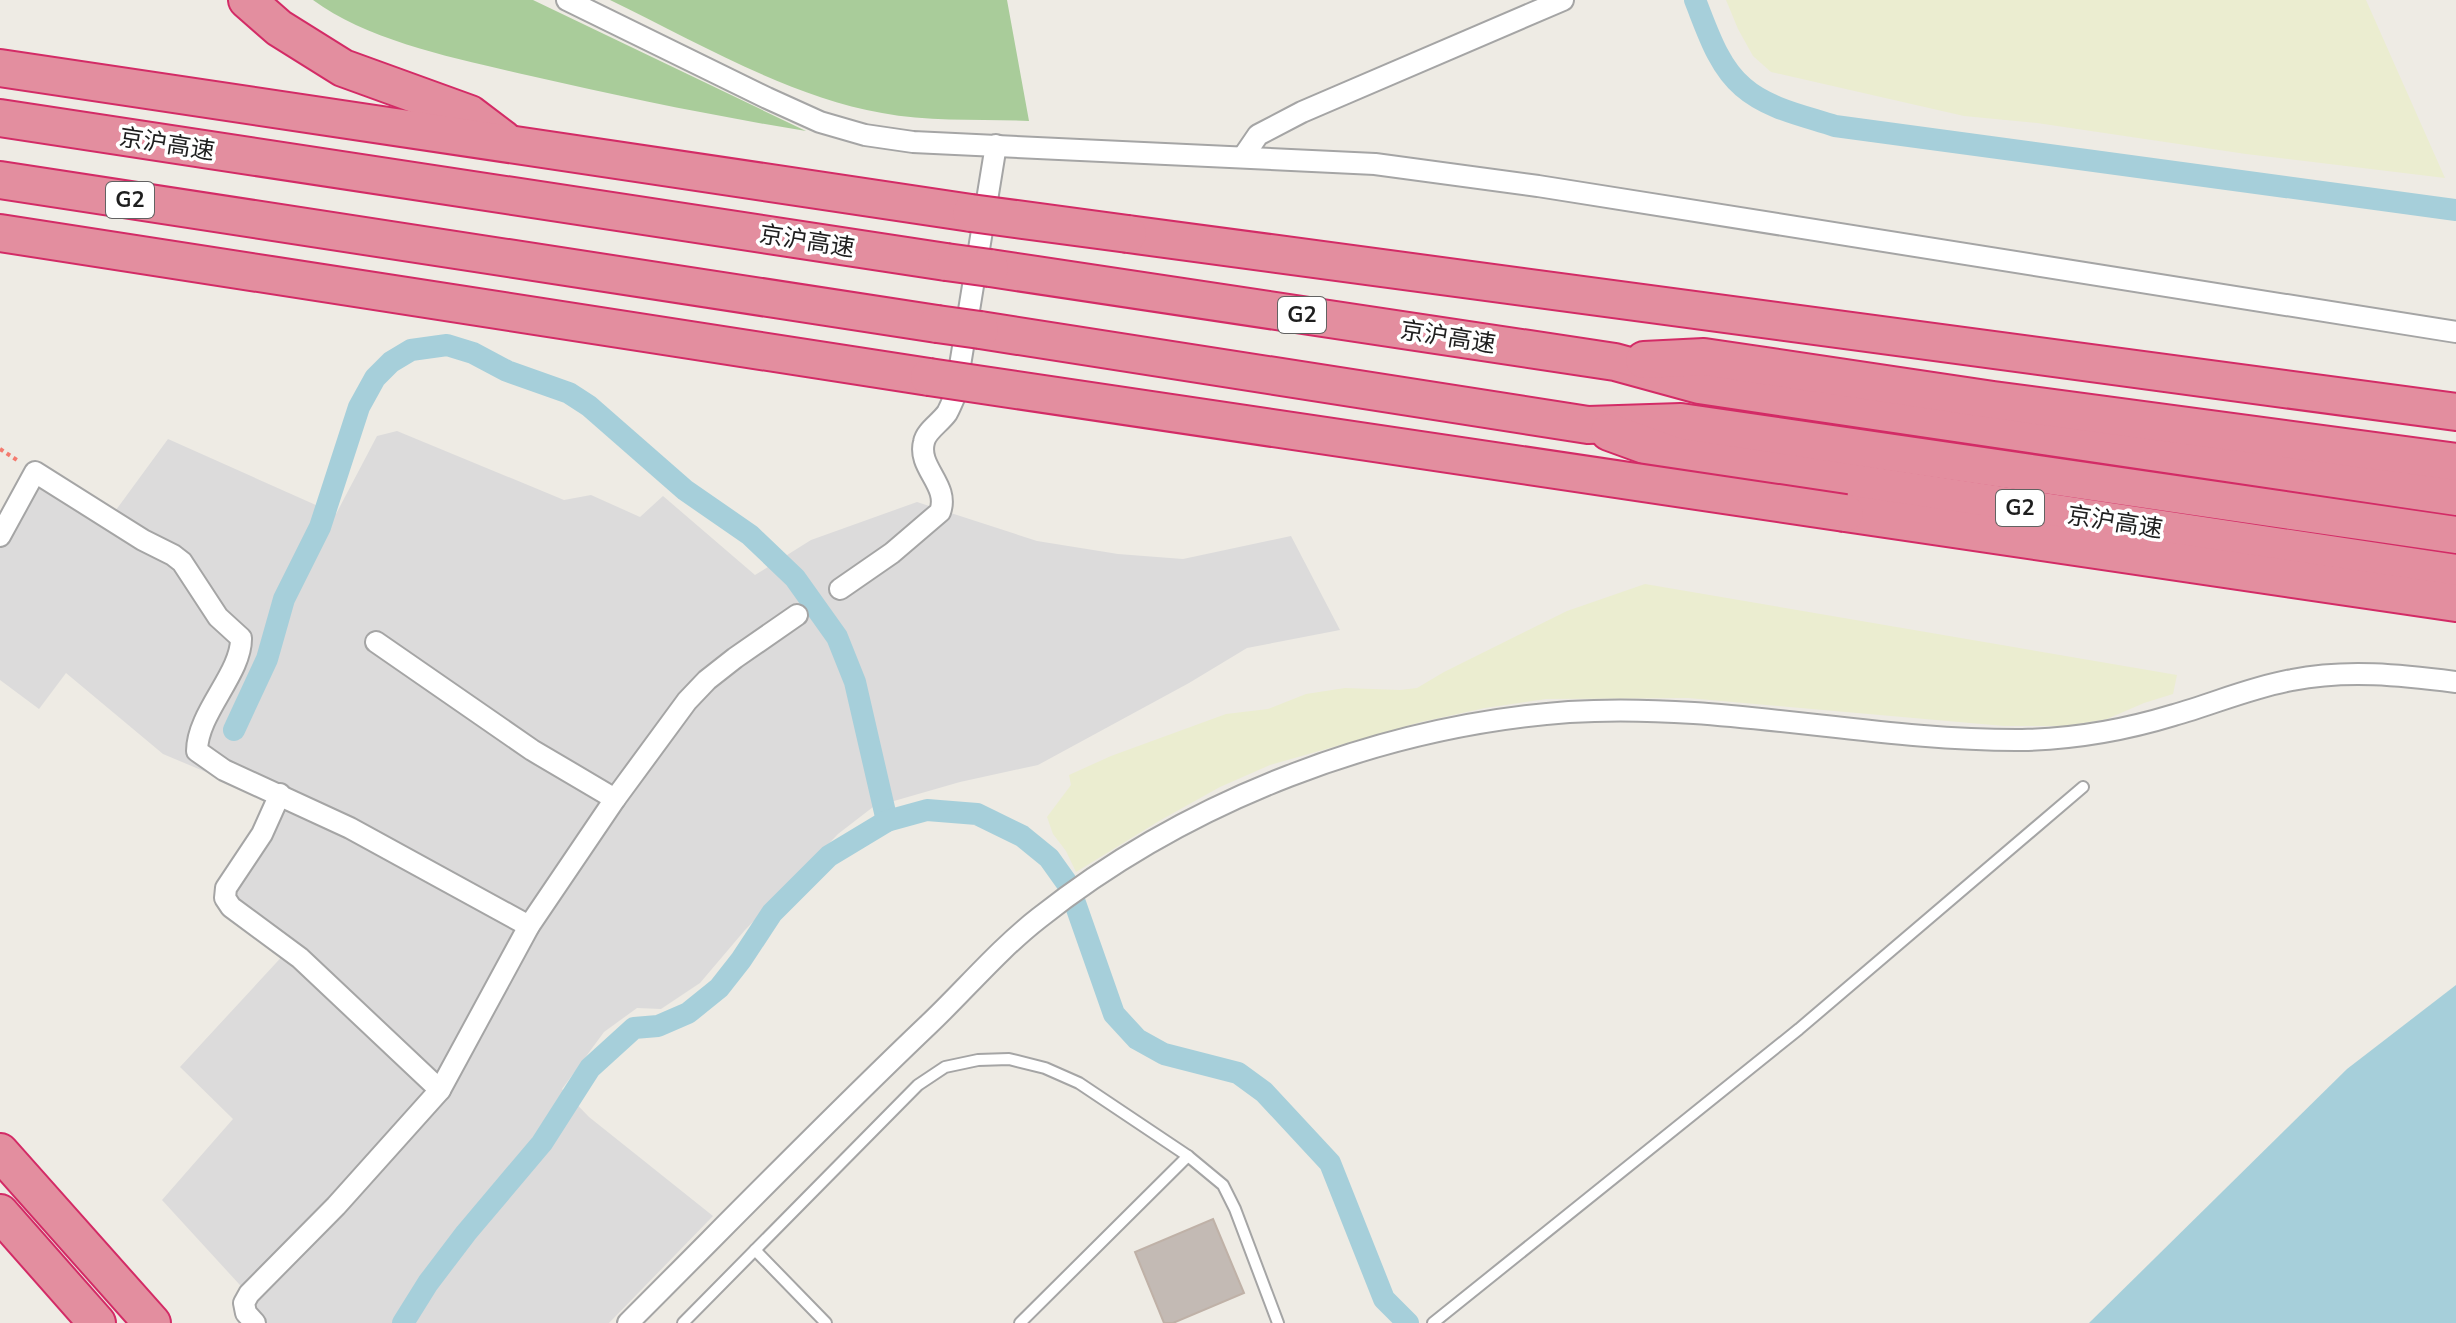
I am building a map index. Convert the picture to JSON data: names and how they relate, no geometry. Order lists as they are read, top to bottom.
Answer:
{
  "streets": {
    "highway": ["京沪高速", "G2"]
  }
}
